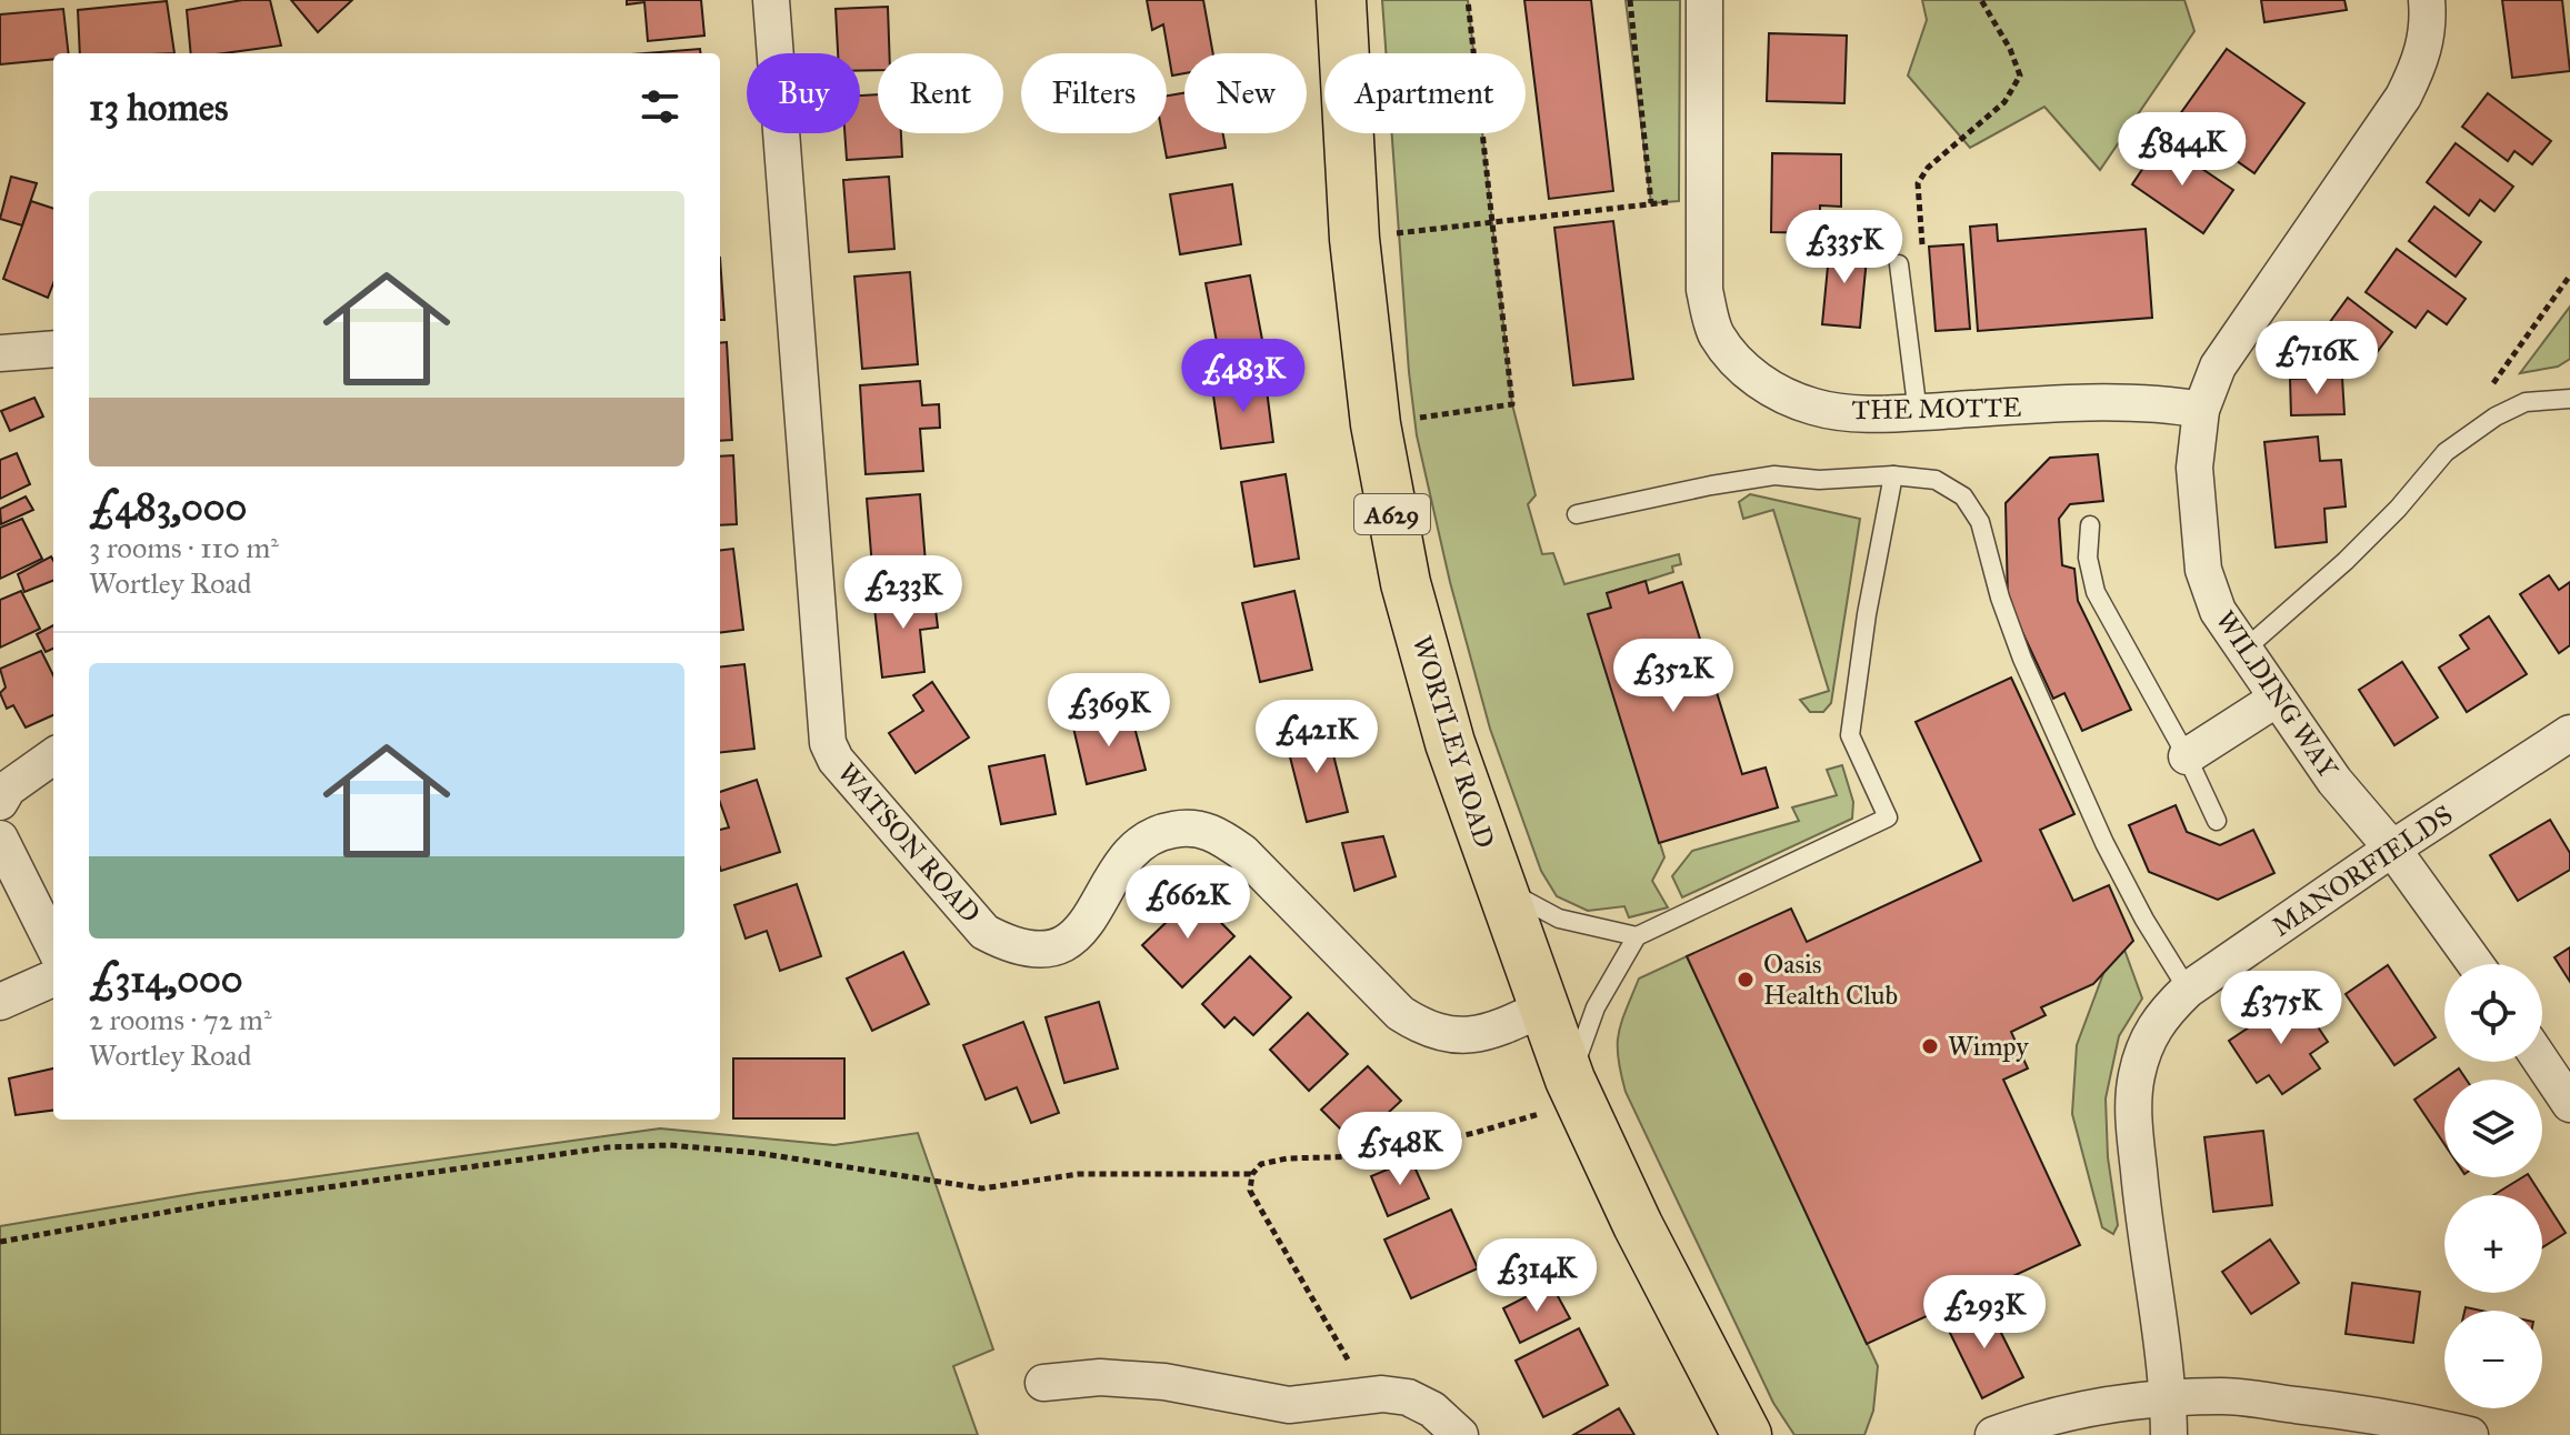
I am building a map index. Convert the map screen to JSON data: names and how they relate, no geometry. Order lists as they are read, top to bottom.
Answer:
{
  "streets": {
    "main road": ["A629", "WORTLEY ROAD"],
    "street": [
      "THE MOTTE",
      "WILDING WAY",
      "WATSON ROAD",
      "MANORFIELDS"
    ]
  },
  "crossings": [
    ["THE MOTTE", "WILDING WAY"],
    ["WILDING WAY", "MANORFIELDS"],
    ["WORTLEY ROAD", "WATSON ROAD"]
  ],
  "places": ["Oasis Health Club", "Wimpy"],
  "page": {
    "chip": [
      "Buy",
      "Rent",
      "Filters",
      "New",
      "Apartment"
    ],
    "heading": "13 homes",
    "price": [
      "£844K",
      "£335K",
      "£716K",
      "£483K",
      "£233K",
      "£352K",
      "£369K",
      "£421K",
      "£662K",
      "£375K",
      "£548K",
      "£314K",
      "£293K"
    ],
    "list": [
      {
        "name": "£483,000",
        "note": "3 rooms · 110 m² · Wortley Road"
      },
      {
        "name": "£314,000",
        "note": "2 rooms · 72 m² · Wortley Road"
      }
    ],
    "map_buttons": ["+", "−"]
  }
}
